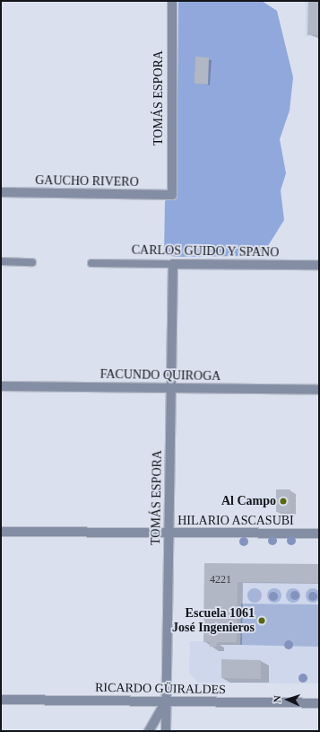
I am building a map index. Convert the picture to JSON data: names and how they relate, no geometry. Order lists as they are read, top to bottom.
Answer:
{
  "streets": {
    "street": [
      "TOMÁS ESPORA",
      "GAUCHO RIVERO",
      "CARLOS GUIDO Y SPANO",
      "FACUNDO QUIROGA",
      "HILARIO ASCASUBI",
      "RICARDO GÜIRALDES"
    ]
  },
  "crossings": [
    ["TOMÁS ESPORA", "GAUCHO RIVERO"],
    ["TOMÁS ESPORA", "CARLOS GUIDO Y SPANO"],
    ["TOMÁS ESPORA", "FACUNDO QUIROGA"],
    ["TOMÁS ESPORA", "HILARIO ASCASUBI"],
    ["TOMÁS ESPORA", "RICARDO GÜIRALDES"]
  ],
  "places": ["Al Campo", "Escuela 1061 José Ingenieros"],
  "house_numbers": ["4221"],
  "north": "left"
}
